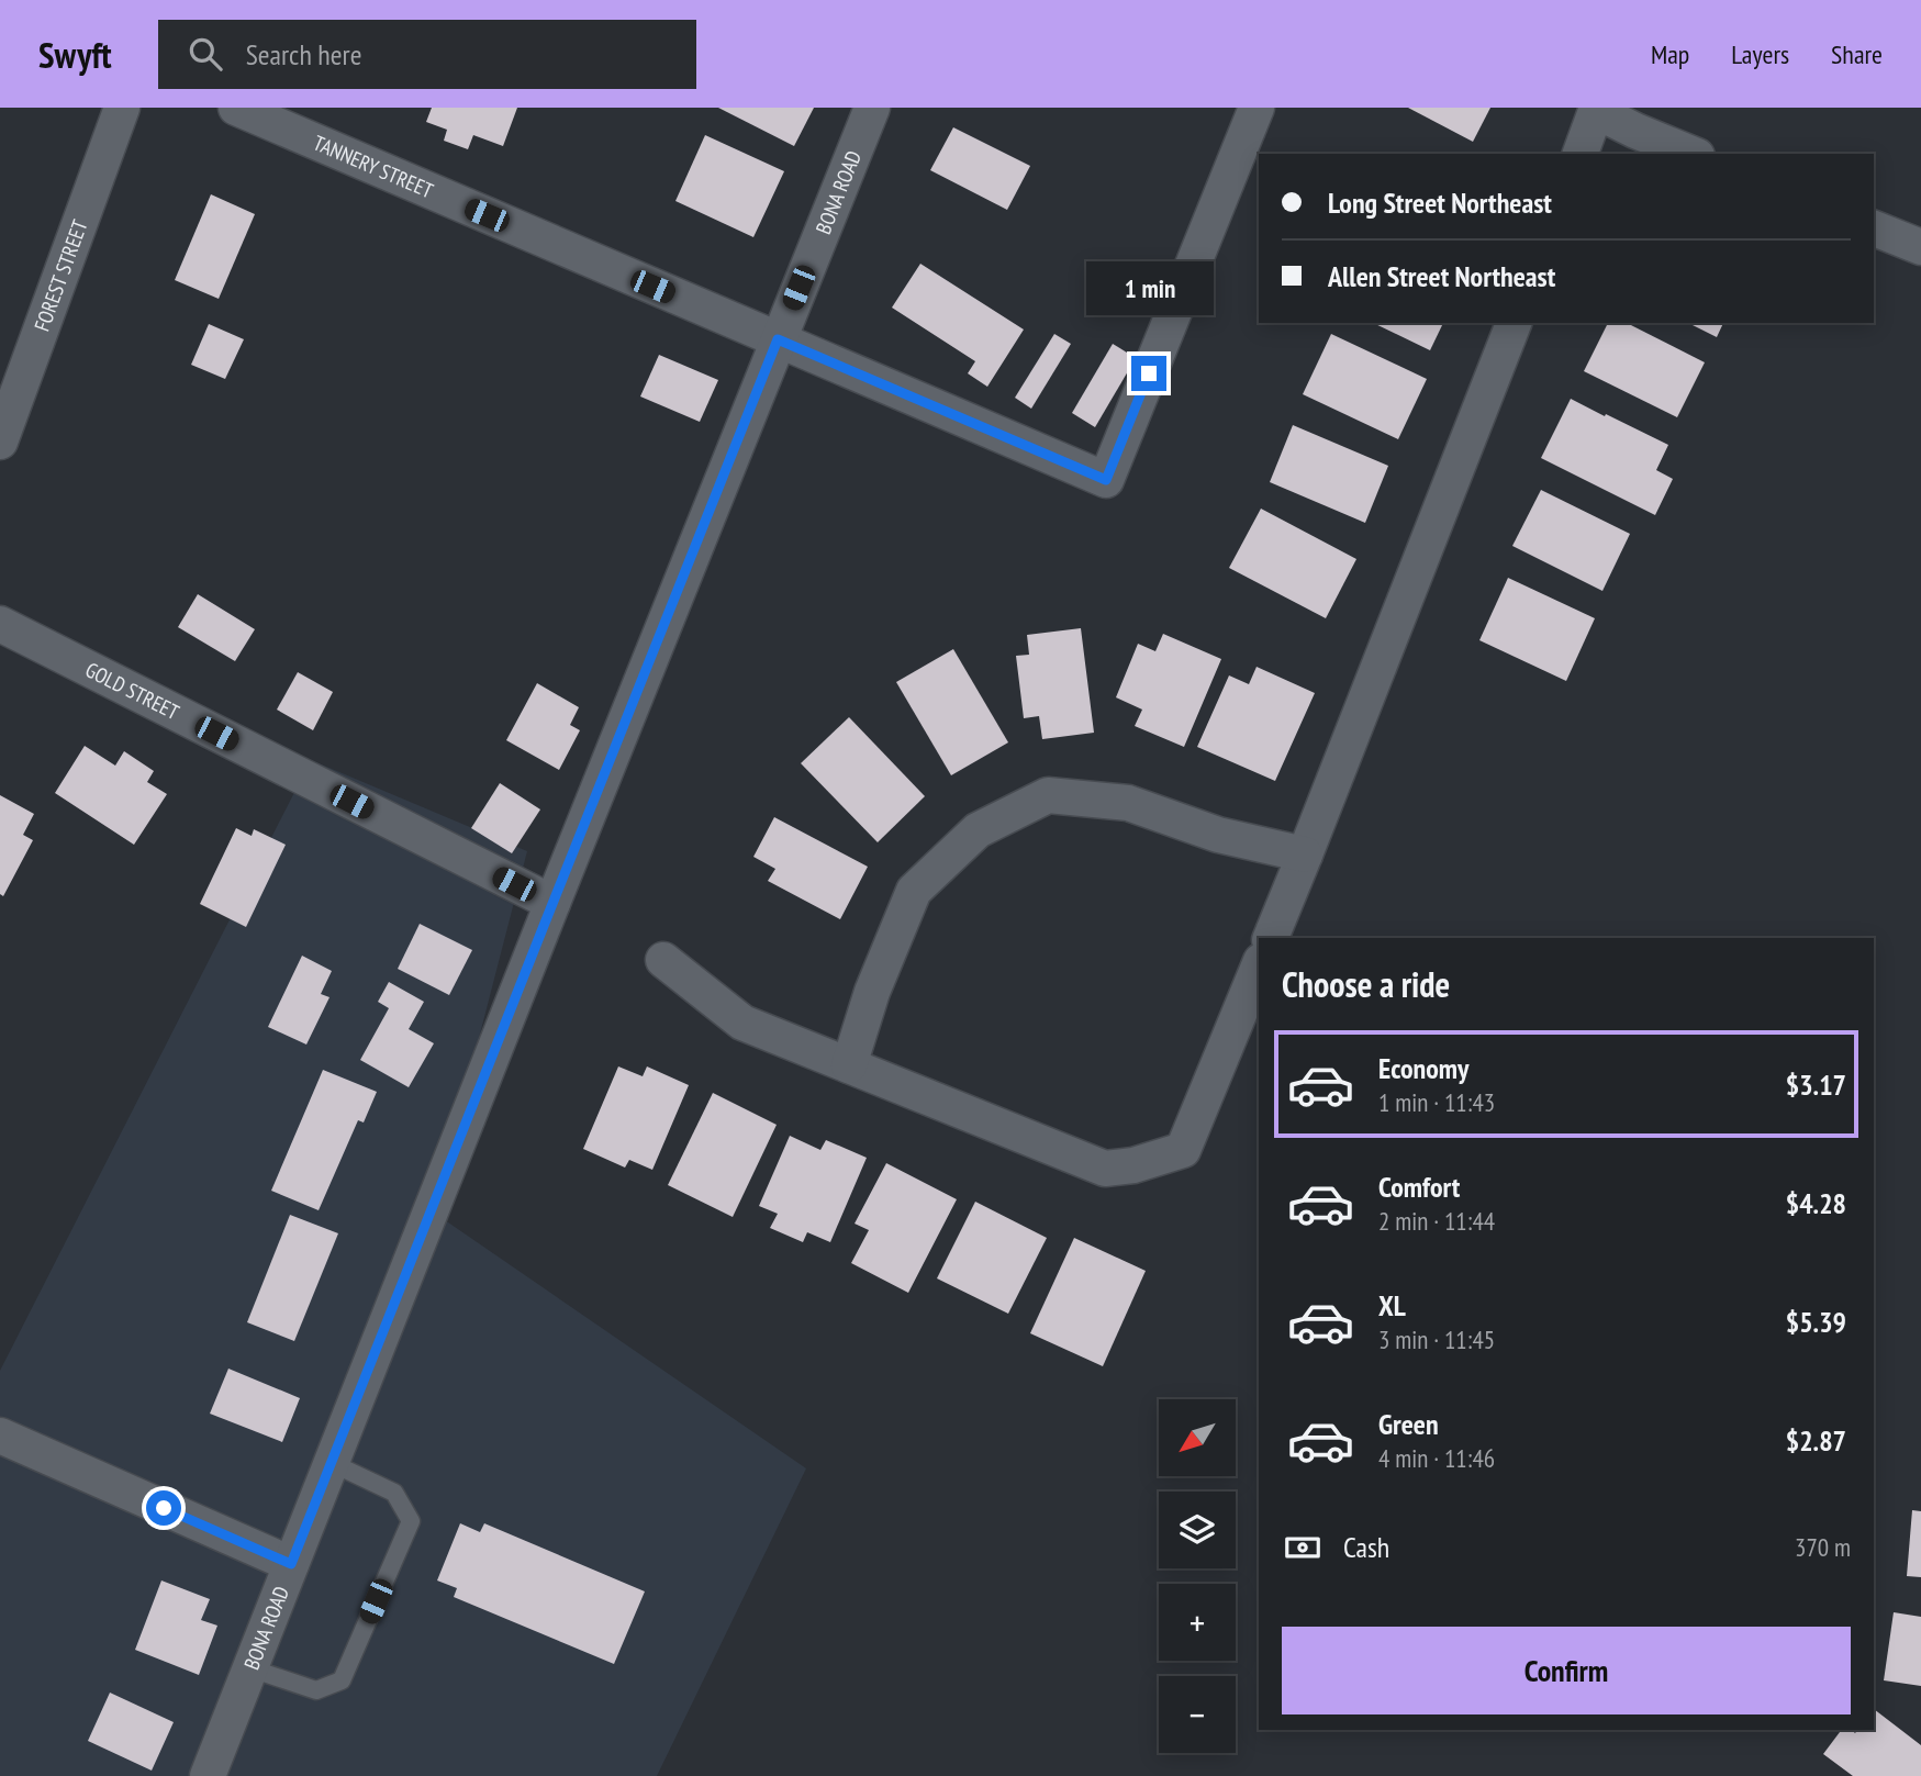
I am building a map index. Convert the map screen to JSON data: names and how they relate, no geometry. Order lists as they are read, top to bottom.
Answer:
{
  "streets": {
    "street": [
      "TANNERY STREET",
      "BONA ROAD",
      "FOREST STREET",
      "GOLD STREET"
    ]
  },
  "crossings": [
    ["TANNERY STREET", "BONA ROAD"],
    ["BONA ROAD", "GOLD STREET"]
  ],
  "north": "bottom left",
  "page": {
    "header": "Swyft",
    "search": "Search here",
    "nav": ["Map", "Layers", "Share"],
    "banner": ["Long Street Northeast", "Allen Street Northeast"],
    "bubble": "1 min",
    "heading": "Choose a ride",
    "list": [
      {
        "name": "Economy",
        "note": "1 min · 11:43",
        "value": "$3.17"
      },
      {
        "name": "Comfort",
        "note": "2 min · 11:44",
        "value": "$4.28"
      },
      {
        "name": "XL",
        "note": "3 min · 11:45",
        "value": "$5.39"
      },
      {
        "name": "Green",
        "note": "4 min · 11:46",
        "value": "$2.87"
      }
    ],
    "map_buttons": ["+", "−"],
    "pay": ["Cash", "370 m"],
    "buttons": "Confirm"
  }
}
